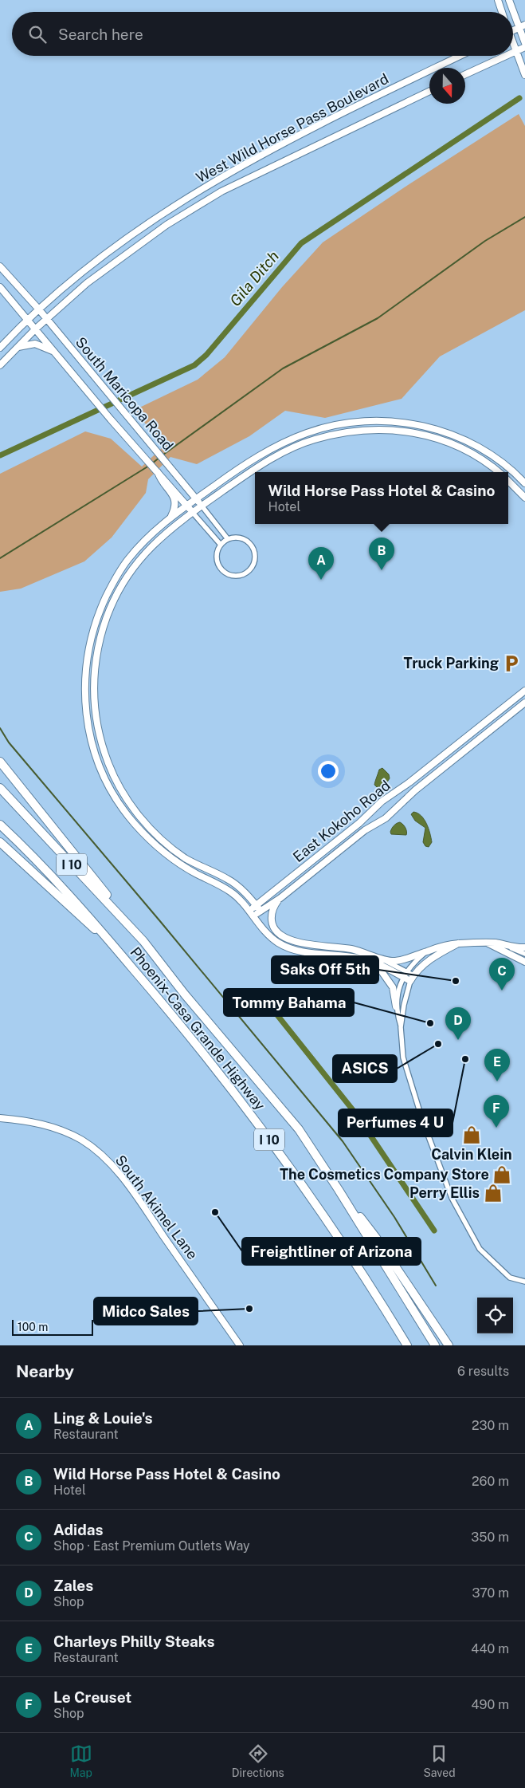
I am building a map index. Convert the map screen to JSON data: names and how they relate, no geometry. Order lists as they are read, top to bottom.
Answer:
{
  "streets": {
    "highway": ["I 10", "Phoenix-Casa Grande Highway"],
    "street": [
      "West Wild Horse Pass Boulevard",
      "South Maricopa Road",
      "East Kokoho Road",
      "South Akimel Lane"
    ]
  },
  "crossings": [
    ["West Wild Horse Pass Boulevard", "South Maricopa Road"],
    ["I 10", "Phoenix-Casa Grande Highway"]
  ],
  "water": ["Gila Ditch"],
  "places": {
    "parking": ["Truck Parking"],
    "other": [
      "Saks Off 5th",
      "Tommy Bahama",
      "ASICS",
      "Perfumes 4 U",
      "Freightliner of Arizona",
      "Midco Sales"
    ],
    "shop": ["Calvin Klein", "The Cosmetics Company Store", "Perry Ellis"]
  },
  "scale_bar": "100 m",
  "north": "bottom",
  "page": {
    "search": "Search here",
    "popup": ["Wild Horse Pass Hotel & Casino", "Hotel"],
    "pins": [
      "B",
      "A",
      "C",
      "D",
      "E",
      "F"
    ],
    "scale": "100 m",
    "heading": ["Nearby", "6 results"],
    "list": [
      {
        "mark": "A",
        "name": "Ling & Louie's",
        "note": "Restaurant",
        "value": "230 m"
      },
      {
        "mark": "B",
        "name": "Wild Horse Pass Hotel & Casino",
        "note": "Hotel",
        "value": "260 m"
      },
      {
        "mark": "C",
        "name": "Adidas",
        "note": "Shop · East Premium Outlets Way",
        "value": "350 m"
      },
      {
        "mark": "D",
        "name": "Zales",
        "note": "Shop",
        "value": "370 m"
      },
      {
        "mark": "E",
        "name": "Charleys Philly Steaks",
        "note": "Restaurant",
        "value": "440 m"
      },
      {
        "mark": "F",
        "name": "Le Creuset",
        "note": "Shop",
        "value": "490 m"
      }
    ],
    "nav": ["Map", "Directions", "Saved"]
  }
}
